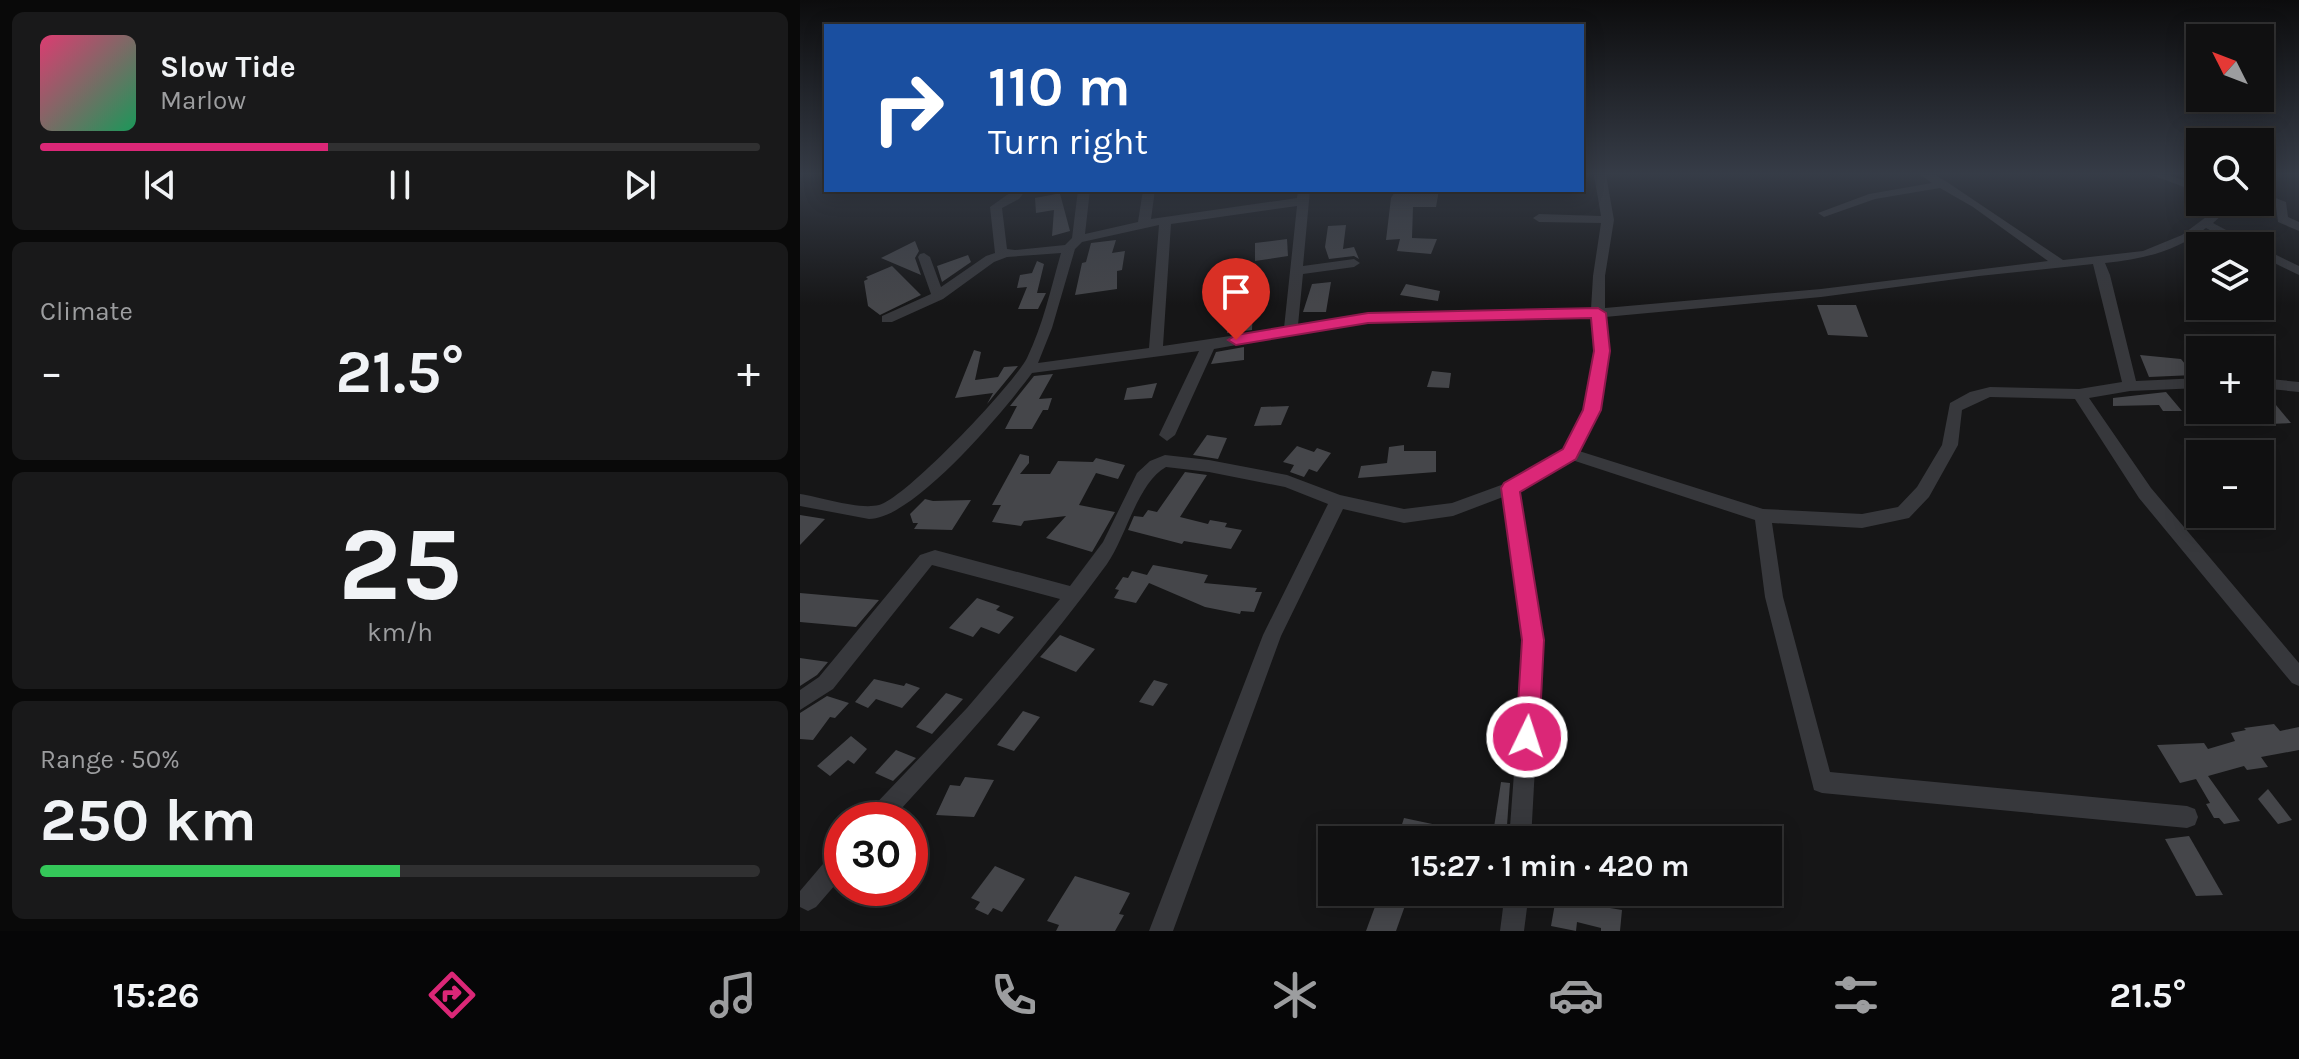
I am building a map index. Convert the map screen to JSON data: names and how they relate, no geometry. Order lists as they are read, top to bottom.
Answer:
{
  "north": "top left",
  "page": {
    "map_buttons": ["+", "−"],
    "turn": ["110 m", "Turn right"],
    "song": ["Slow Tide", "Marlow"],
    "tile": [
      "Climate",
      ["25", "km/h"],
      ["Range · 50%", "250 km"]
    ],
    "heat": ["−", "21.5°", "+"],
    "limit": "30",
    "trip": "15:27 · 1 min · 420 m",
    "tabs": ["15:26", "21.5°"]
  }
}
